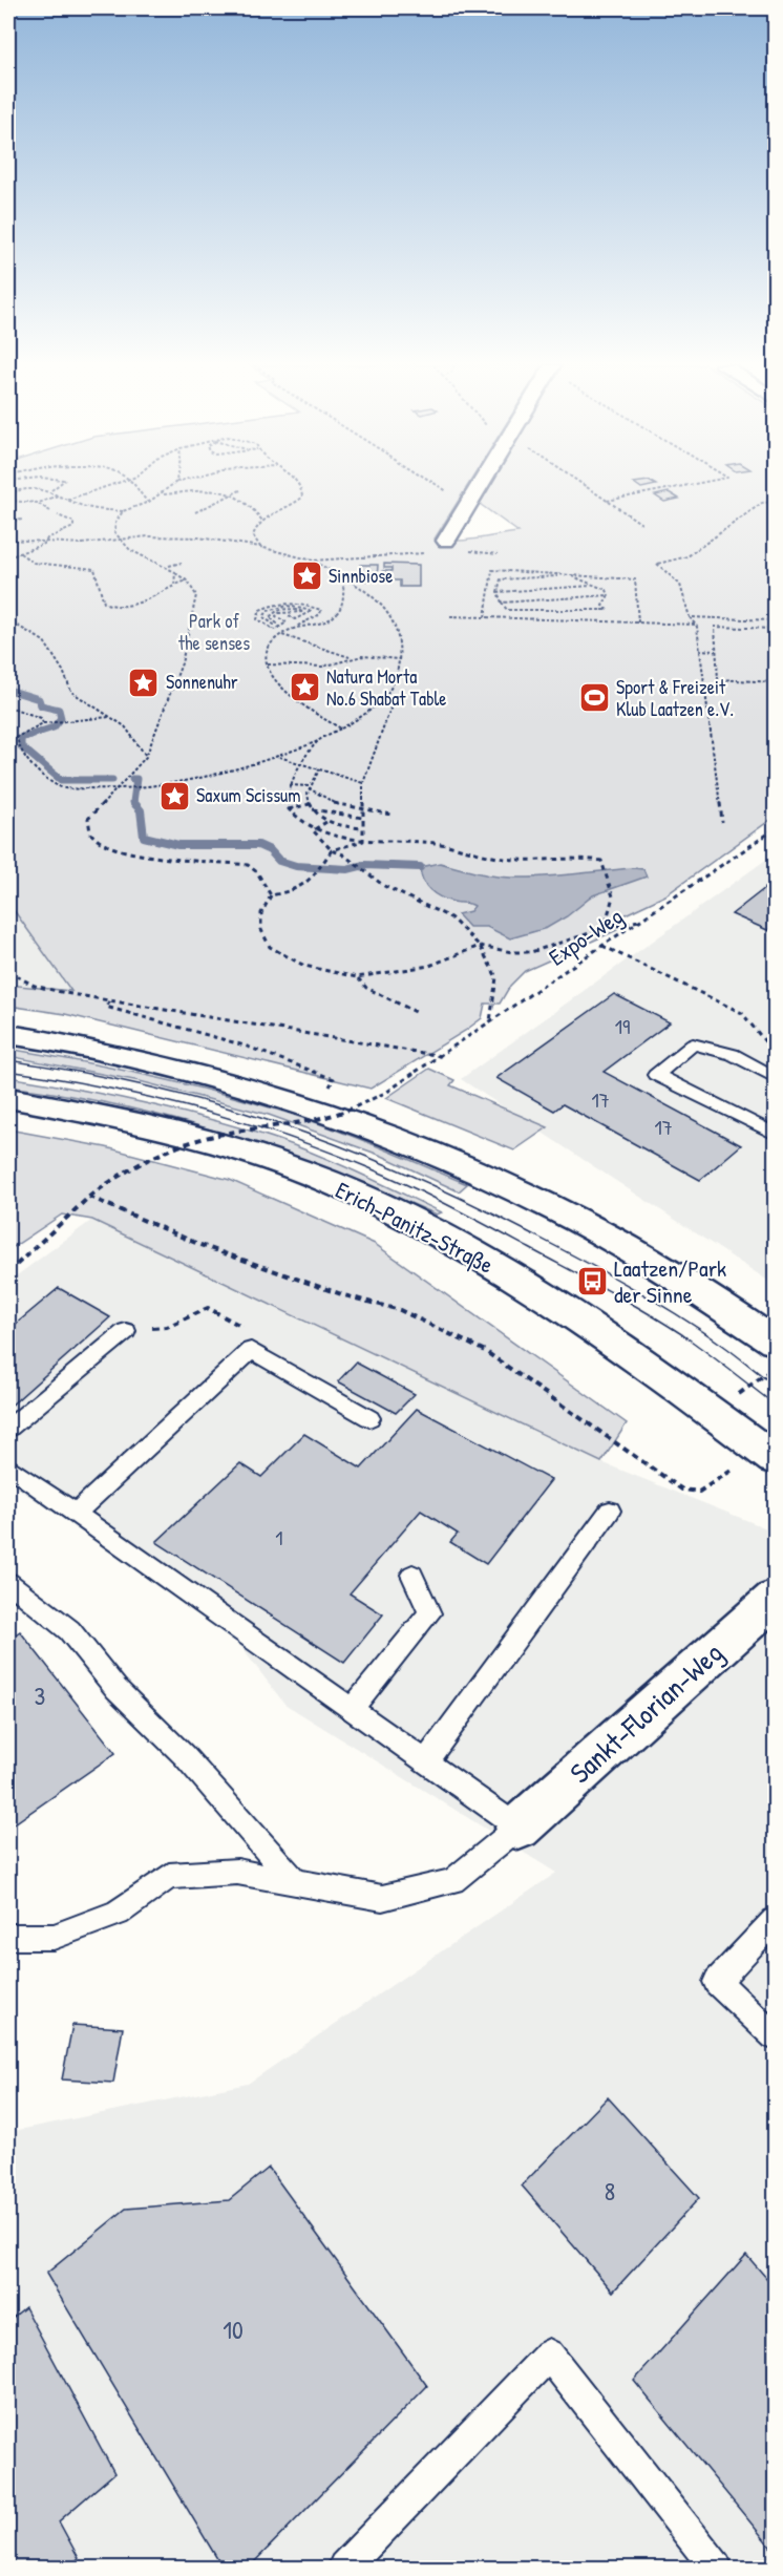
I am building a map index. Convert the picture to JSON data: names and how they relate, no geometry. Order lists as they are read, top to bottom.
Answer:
{
  "streets": {
    "main road": ["Erich-Panitz-Straße", "Sankt-Florian-Weg"],
    "path": ["Expo-Weg"]
  },
  "parks": ["Park of the senses"],
  "places": {
    "place": [
      "Sinnbiose",
      "Sonnenuhr",
      "Natura Morta No.6 Shabat Table",
      "Saxum Scissum"
    ],
    "sports": ["Sport & Freizeit Klub Laatzen e.V."],
    "bus stop": ["Laatzen/Park der Sinne"]
  },
  "house_numbers": [
    "19",
    "17",
    "17",
    "1",
    "3",
    "8",
    "10"
  ]
}
